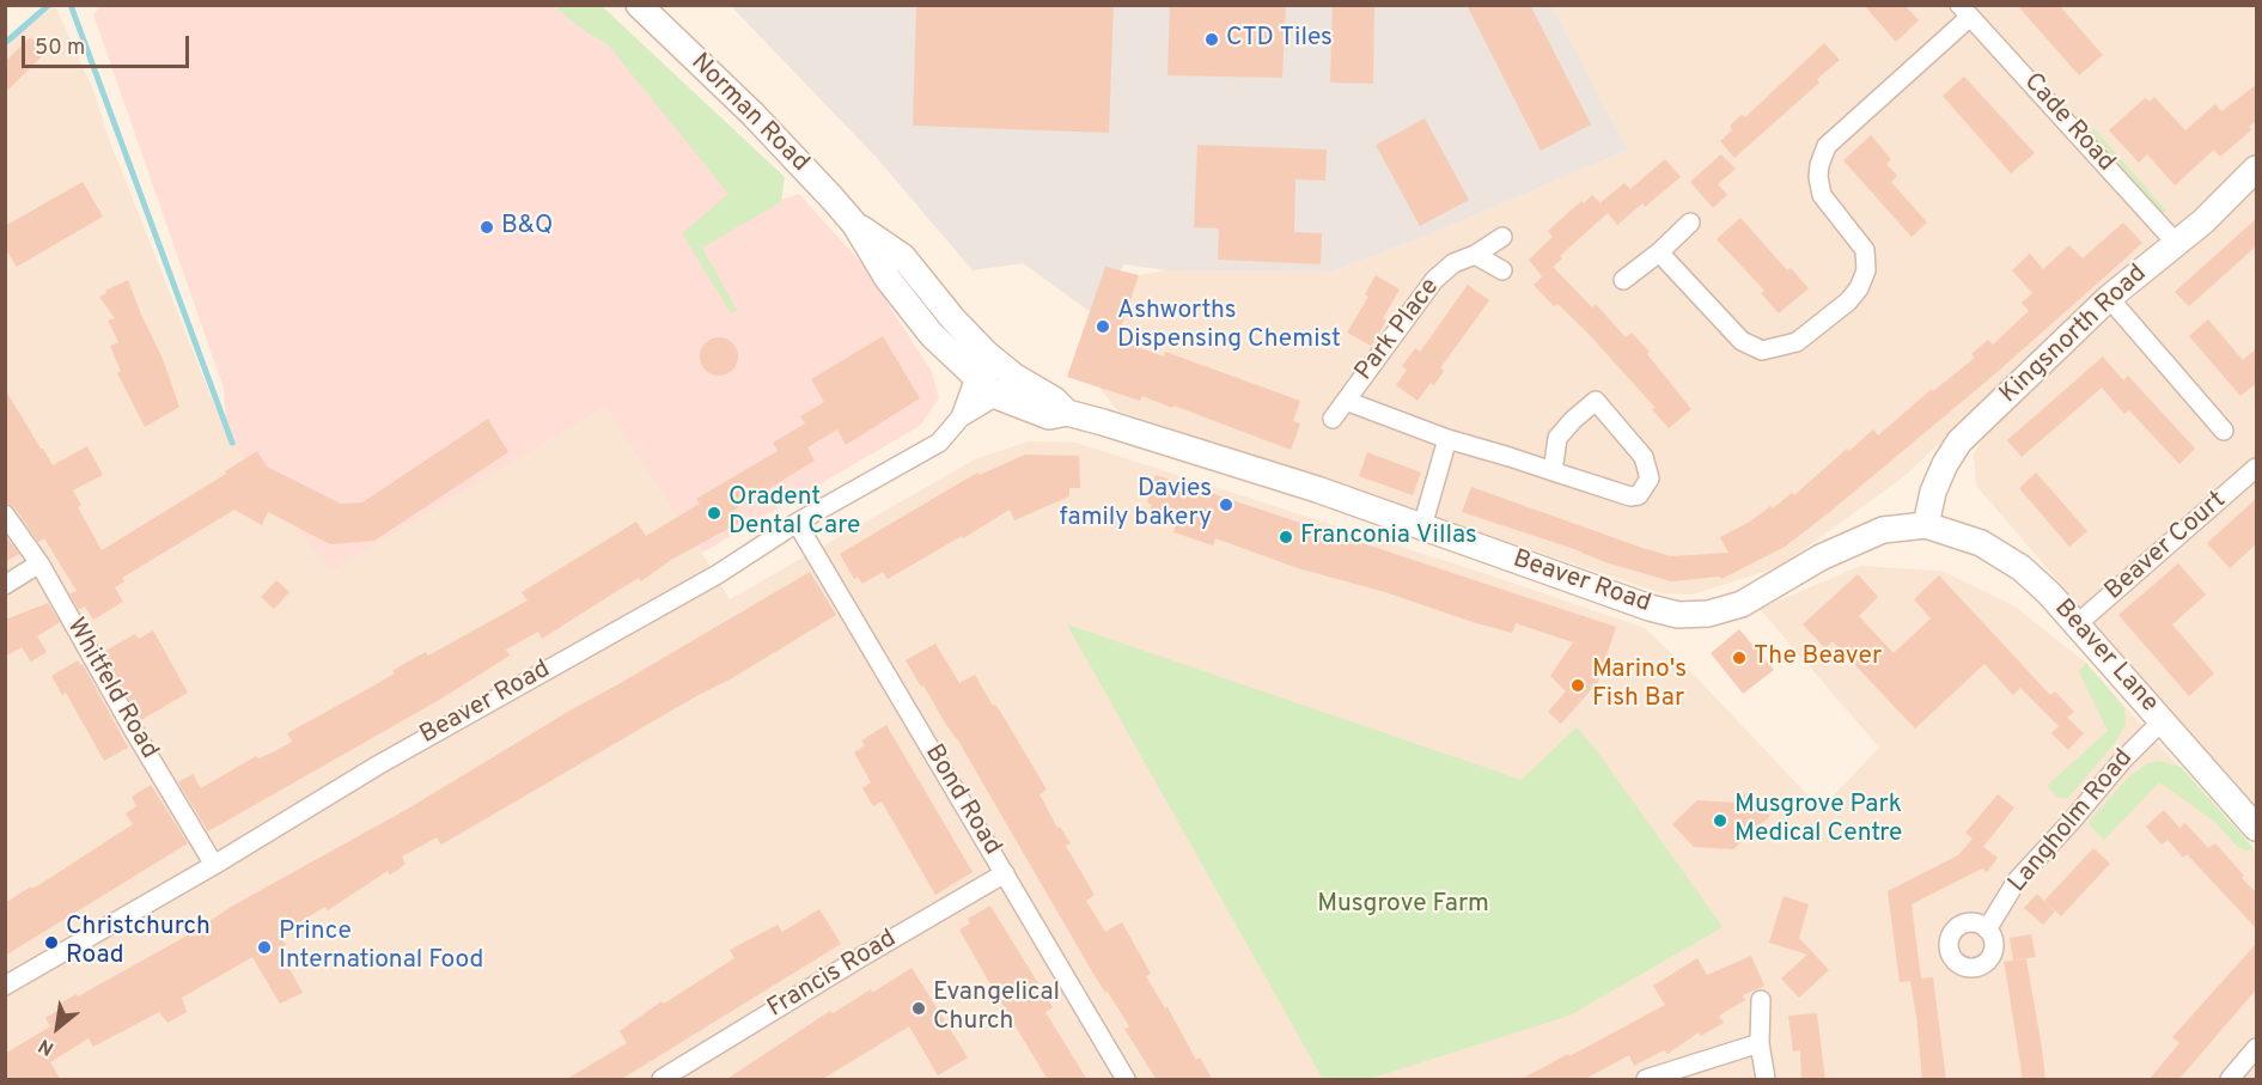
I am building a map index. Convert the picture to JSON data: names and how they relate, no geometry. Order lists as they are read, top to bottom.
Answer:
{
  "streets": {
    "main road": [
      "Norman Road",
      "Kingsnorth Road",
      "Beaver Road",
      "Beaver Lane"
    ],
    "street": [
      "Cade Road",
      "Park Place",
      "Beaver Court",
      "Whitfeld Road",
      "Bond Road",
      "Langholm Road",
      "Francis Road"
    ]
  },
  "crossings": [
    ["Norman Road", "Beaver Road"],
    ["Cade Road", "Kingsnorth Road"],
    ["Kingsnorth Road", "Beaver Road"],
    ["Kingsnorth Road", "Beaver Lane"],
    ["Beaver Court", "Beaver Lane"],
    ["Beaver Road", "Beaver Lane"],
    ["Beaver Road", "Whitfeld Road"],
    ["Beaver Road", "Bond Road"],
    ["Beaver Lane", "Langholm Road"],
    ["Bond Road", "Francis Road"]
  ],
  "parks": ["Musgrove Farm"],
  "places": [
    "CTD Tiles",
    "B&Q",
    "Ashworths Dispensing Chemist",
    "Davies family bakery",
    "Oradent Dental Care",
    "Franconia Villas",
    "The Beaver",
    "Marino's Fish Bar",
    "Musgrove Park Medical Centre",
    "Christchurch Road",
    "Prince International Food",
    "Evangelical Church"
  ],
  "scale_bar": "50 m",
  "north": "bottom left"
}
